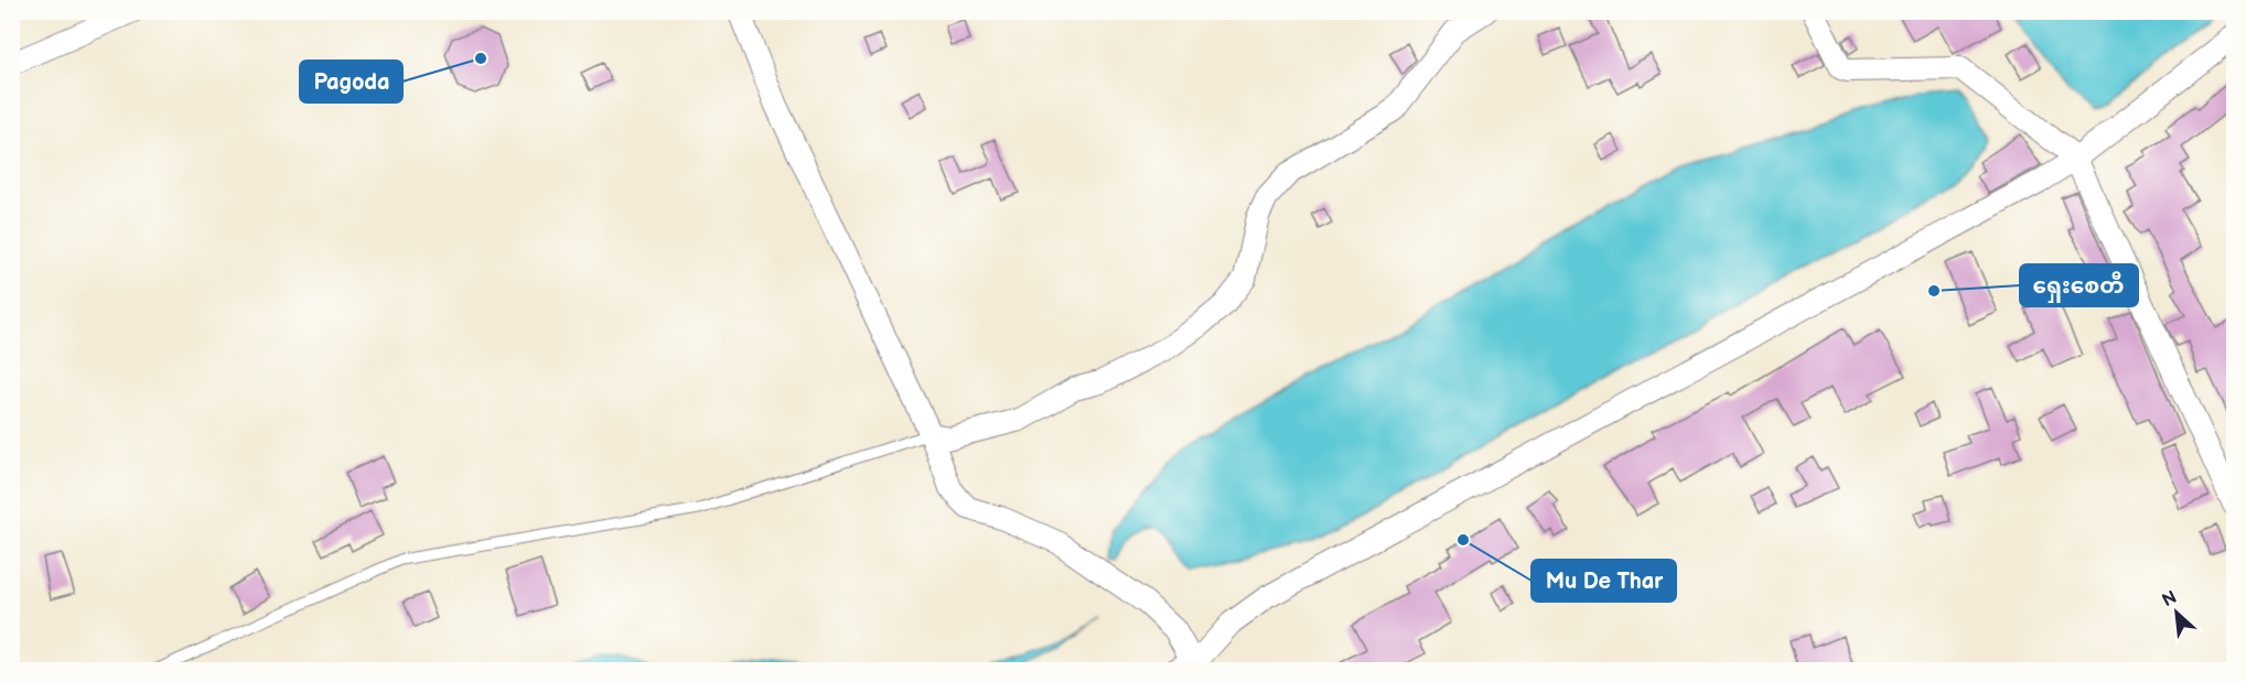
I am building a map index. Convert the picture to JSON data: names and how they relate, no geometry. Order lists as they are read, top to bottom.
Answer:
{
  "places": ["Pagoda", "ရှေးစေတီ", "Mu De Thar"],
  "north": "top left"
}
